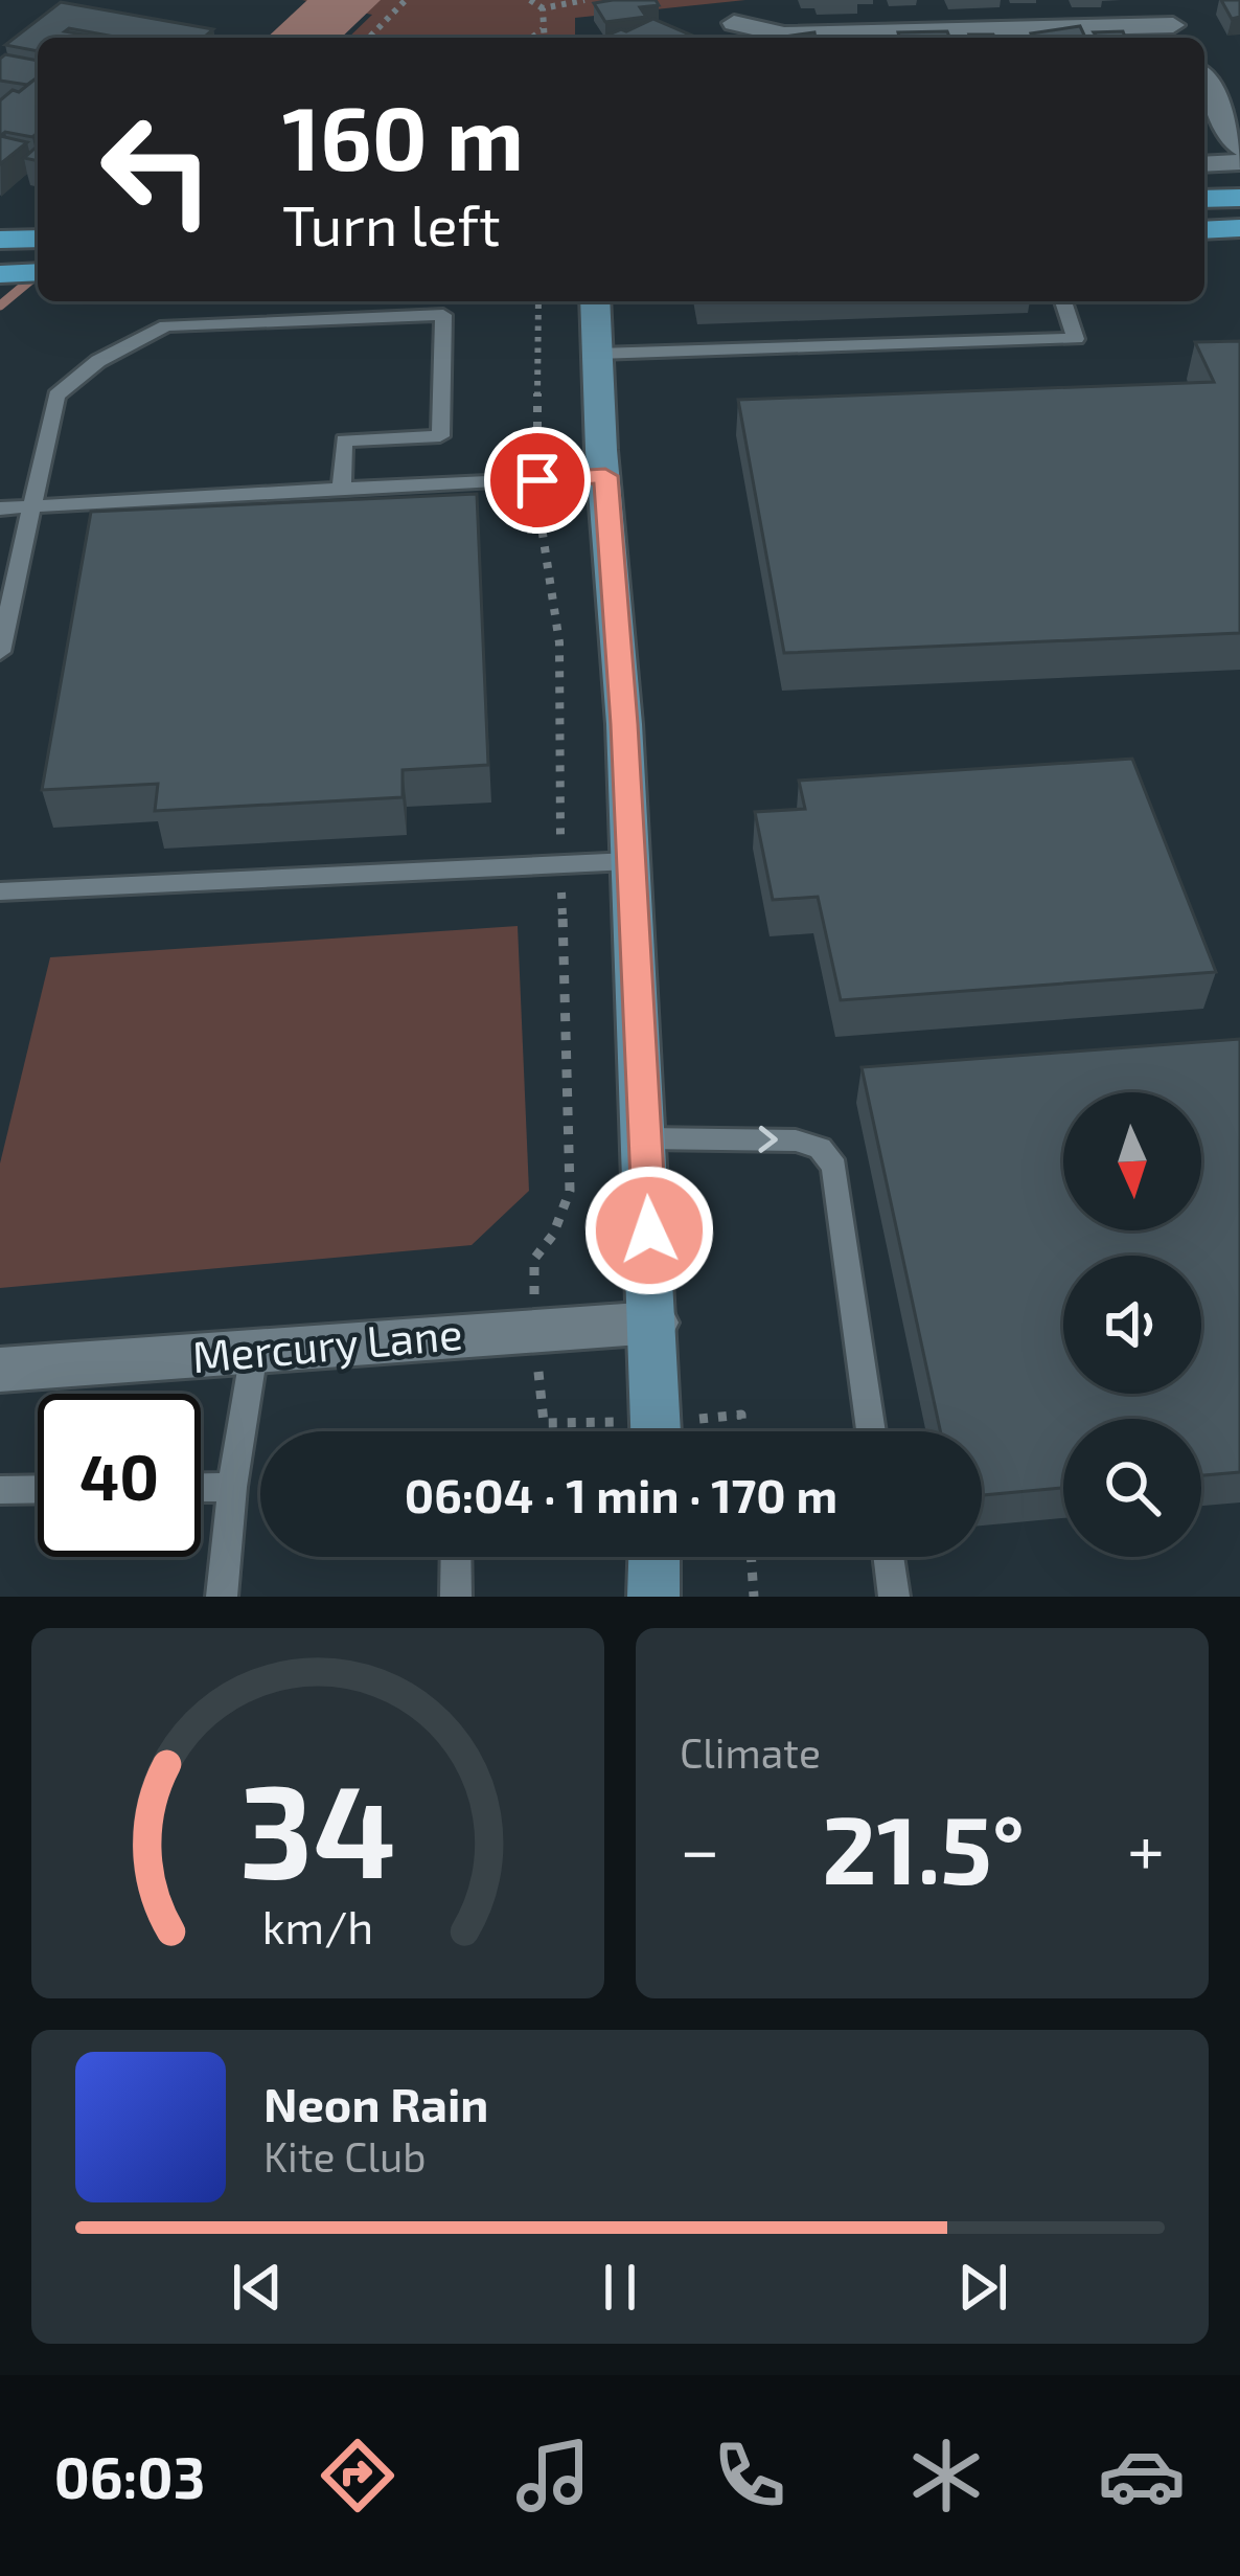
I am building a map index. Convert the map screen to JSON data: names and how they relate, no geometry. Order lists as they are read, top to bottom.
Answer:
{
  "streets": {
    "street": ["Mercury Lane"]
  },
  "north": "bottom",
  "page": {
    "turn": ["160 m", "Turn left"],
    "limit": "40",
    "trip": "06:04 · 1 min · 170 m",
    "tile": "Climate",
    "heat": ["−", "21.5°", "+"],
    "song": ["Neon Rain", "Kite Club"],
    "tabs": "06:03",
    "gauge": ["34", "km/h"]
  }
}
